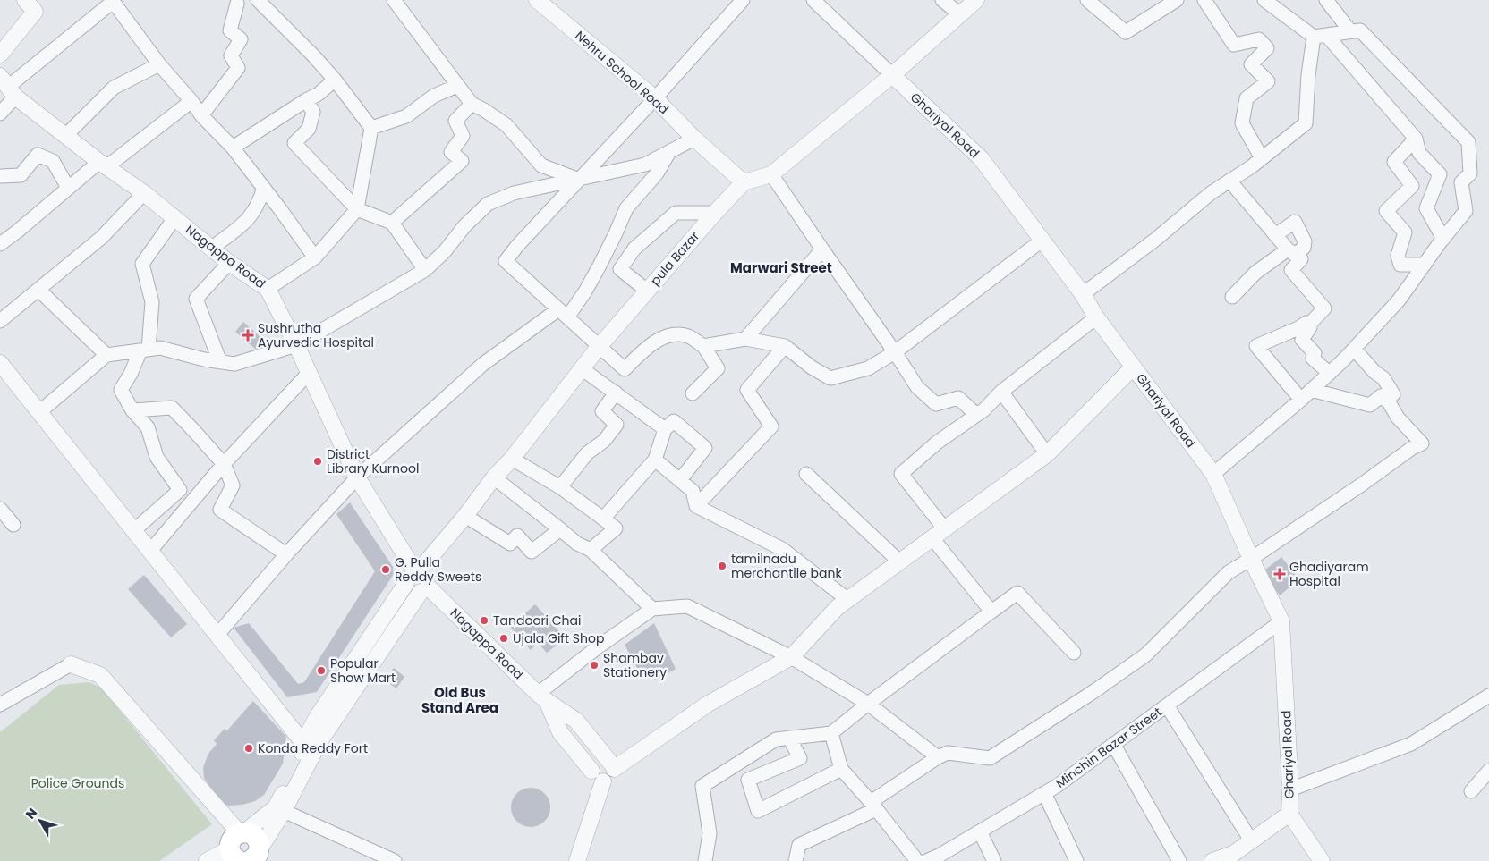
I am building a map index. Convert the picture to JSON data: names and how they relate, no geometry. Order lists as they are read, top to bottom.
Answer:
{
  "streets": {
    "street": [
      "Nehru School Road",
      "Ghariyal Road",
      "Nagappa Road",
      "pula Bazar",
      "Minchin Bazar Street"
    ]
  },
  "crossings": [
    ["Nehru School Road", "pula Bazar"],
    ["Ghariyal Road", "Minchin Bazar Street"],
    ["Nagappa Road", "pula Bazar"]
  ],
  "districts": ["Marwari Street", "Old Bus Stand Area"],
  "parks": ["Police Grounds"],
  "places": {
    "health": ["Sushrutha Ayurvedic Hospital", "Ghadiyaram Hospital"],
    "other": [
      "District Library Kurnool",
      "tamilnadu merchantile bank",
      "G. Pulla Reddy Sweets",
      "Tandoori Chai",
      "Ujala Gift Shop",
      "Shambav Stationery",
      "Popular Show Mart",
      "Konda Reddy Fort"
    ]
  },
  "north": "top left"
}
